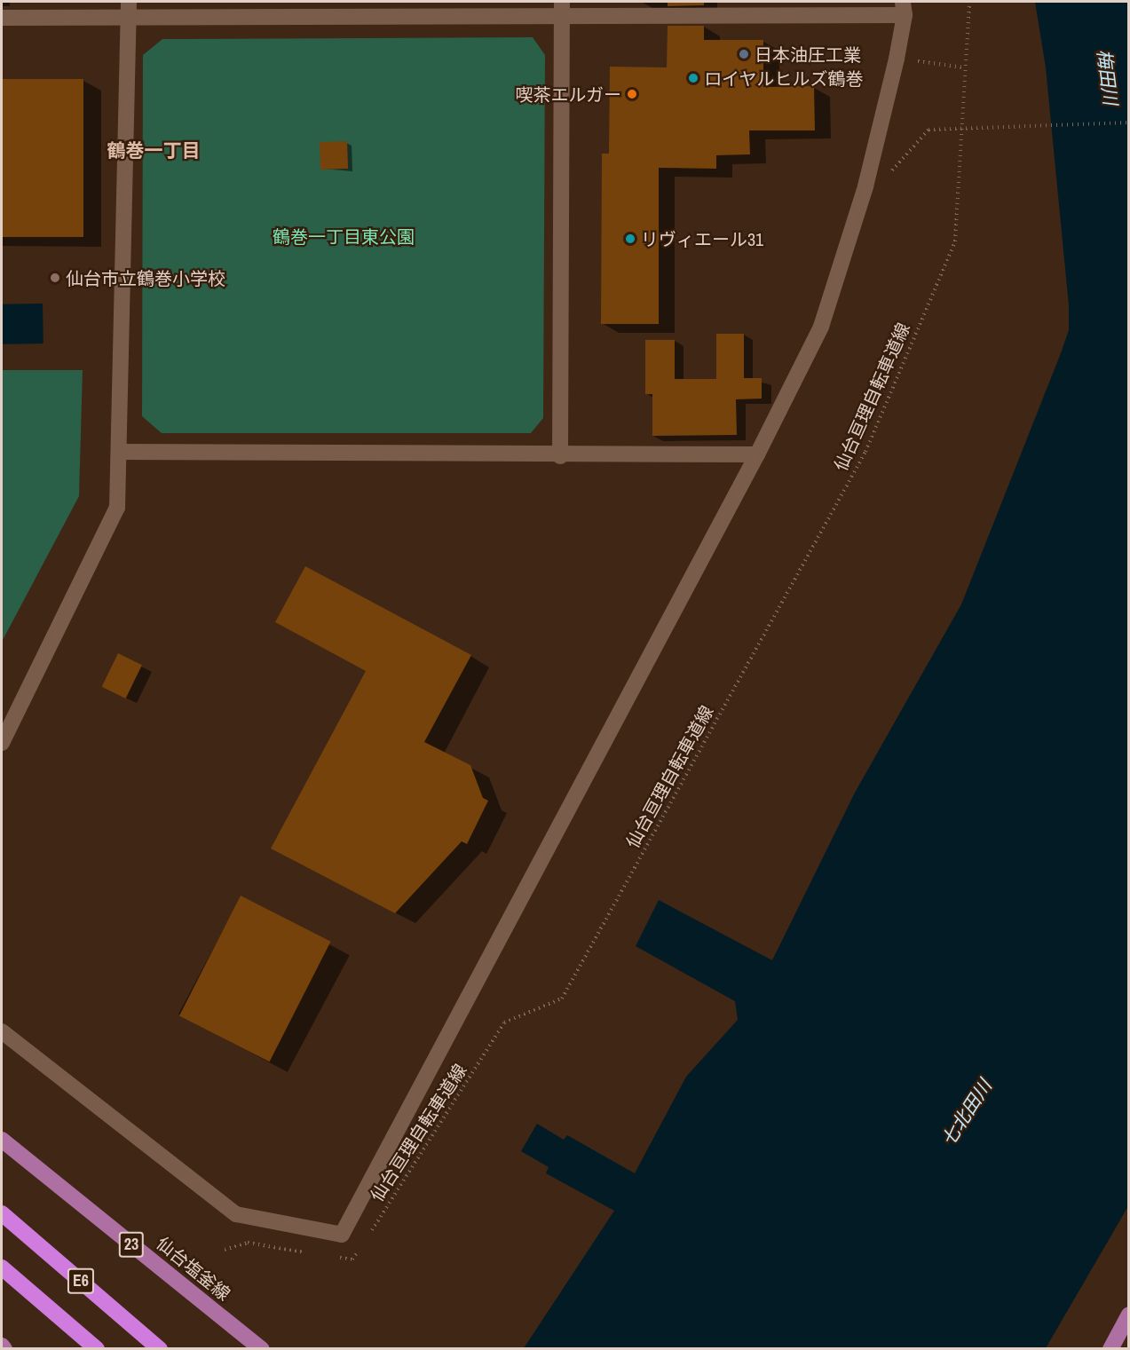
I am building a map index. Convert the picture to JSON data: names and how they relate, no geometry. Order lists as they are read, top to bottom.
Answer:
{
  "streets": {
    "highway": ["E6"],
    "main road": ["23", "仙台塩釜線"],
    "path": ["仙台亘理自転車道線"]
  },
  "districts": ["鶴巻一丁目"],
  "water": ["梅田川", "七北田川"],
  "parks": ["鶴巻一丁目東公園"],
  "places": [
    "日本油圧工業",
    "ロイヤルヒルズ鶴巻",
    "喫茶エルガー",
    "リヴィエール31",
    "仙台市立鶴巻小学校"
  ]
}
